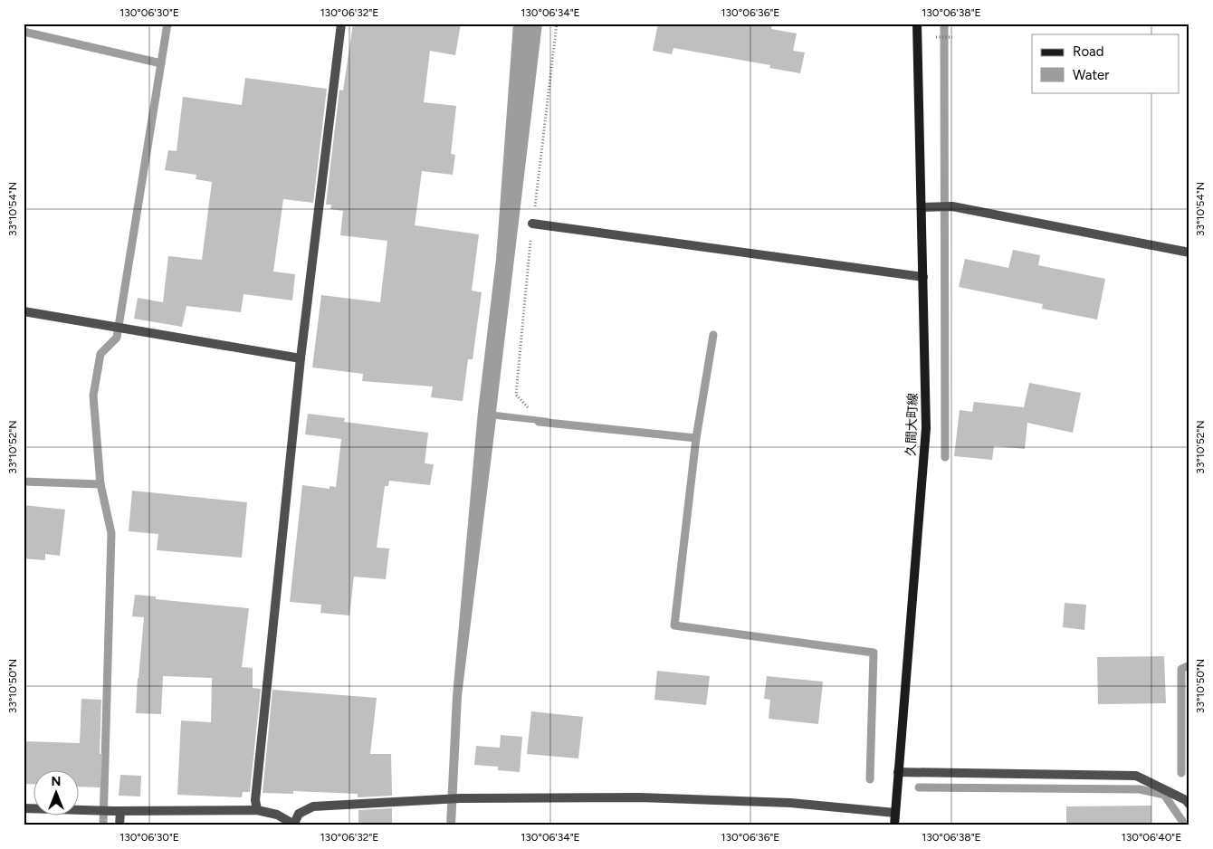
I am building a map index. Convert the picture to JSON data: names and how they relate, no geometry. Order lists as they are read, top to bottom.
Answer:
{
  "streets": {
    "main road": ["久間大町線"]
  },
  "legend": ["Road", "Water"],
  "north": "top",
  "coordinates": [
    "130°06'30\"E",
    "130°06'32\"E",
    "130°06'34\"E",
    "130°06'36\"E",
    "130°06'38\"E",
    "33°10'54\"N",
    "33°10'52\"N",
    "33°10'50\"N",
    "130°06'40\"E"
  ]
}
